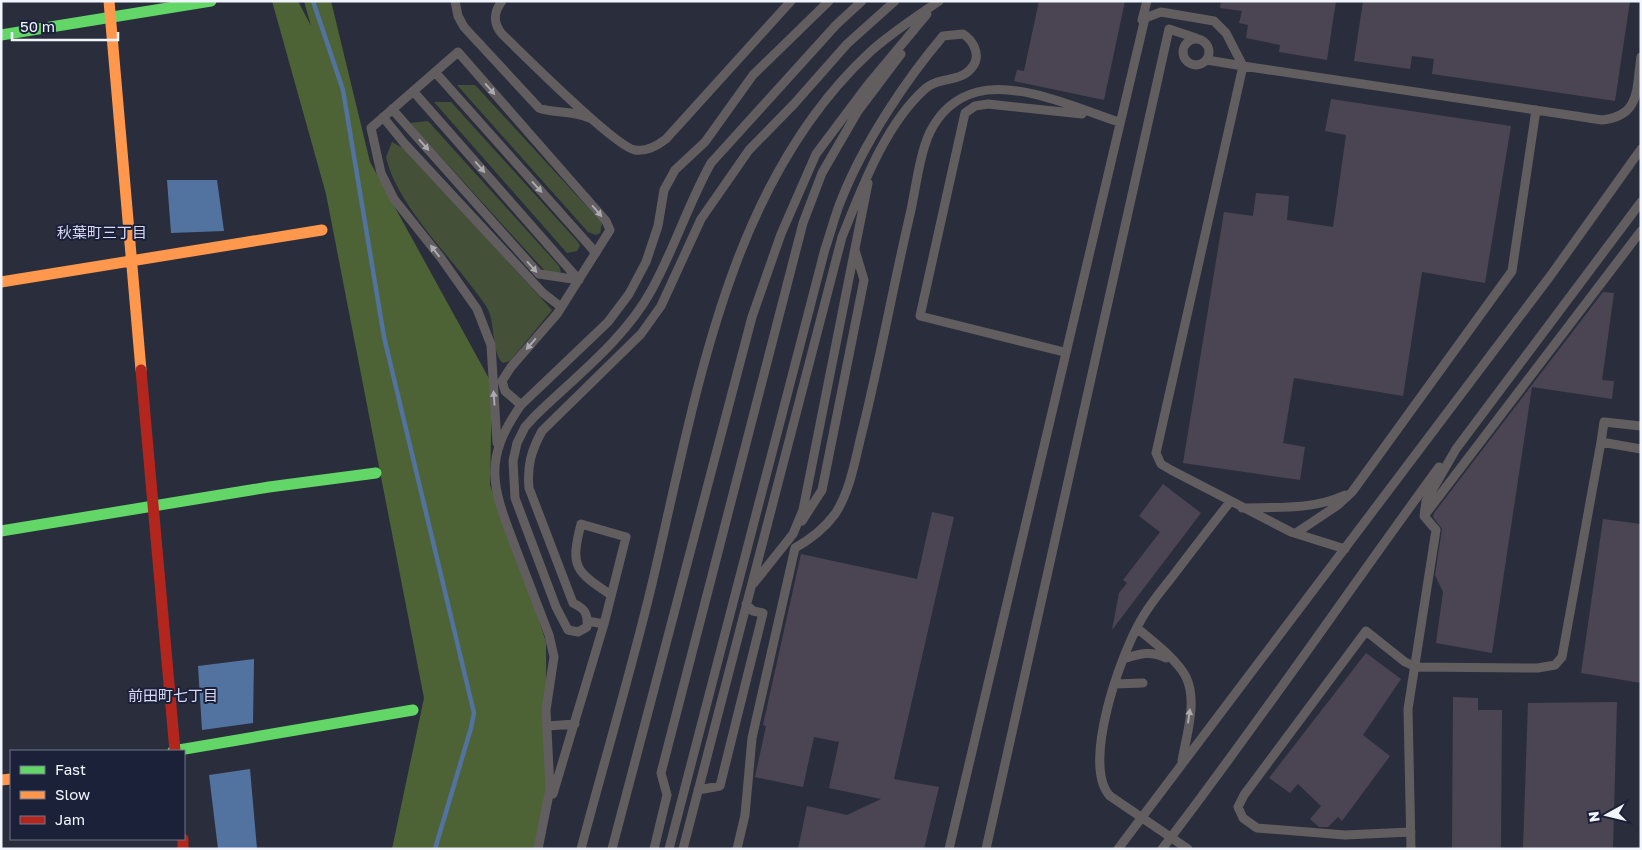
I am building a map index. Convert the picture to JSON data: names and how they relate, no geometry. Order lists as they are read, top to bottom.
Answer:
{
  "districts": ["秋葉町三丁目", "前田町七丁目"],
  "legend": ["Fast", "Slow", "Jam"],
  "scale_bar": "50 m",
  "north": "left"
}
